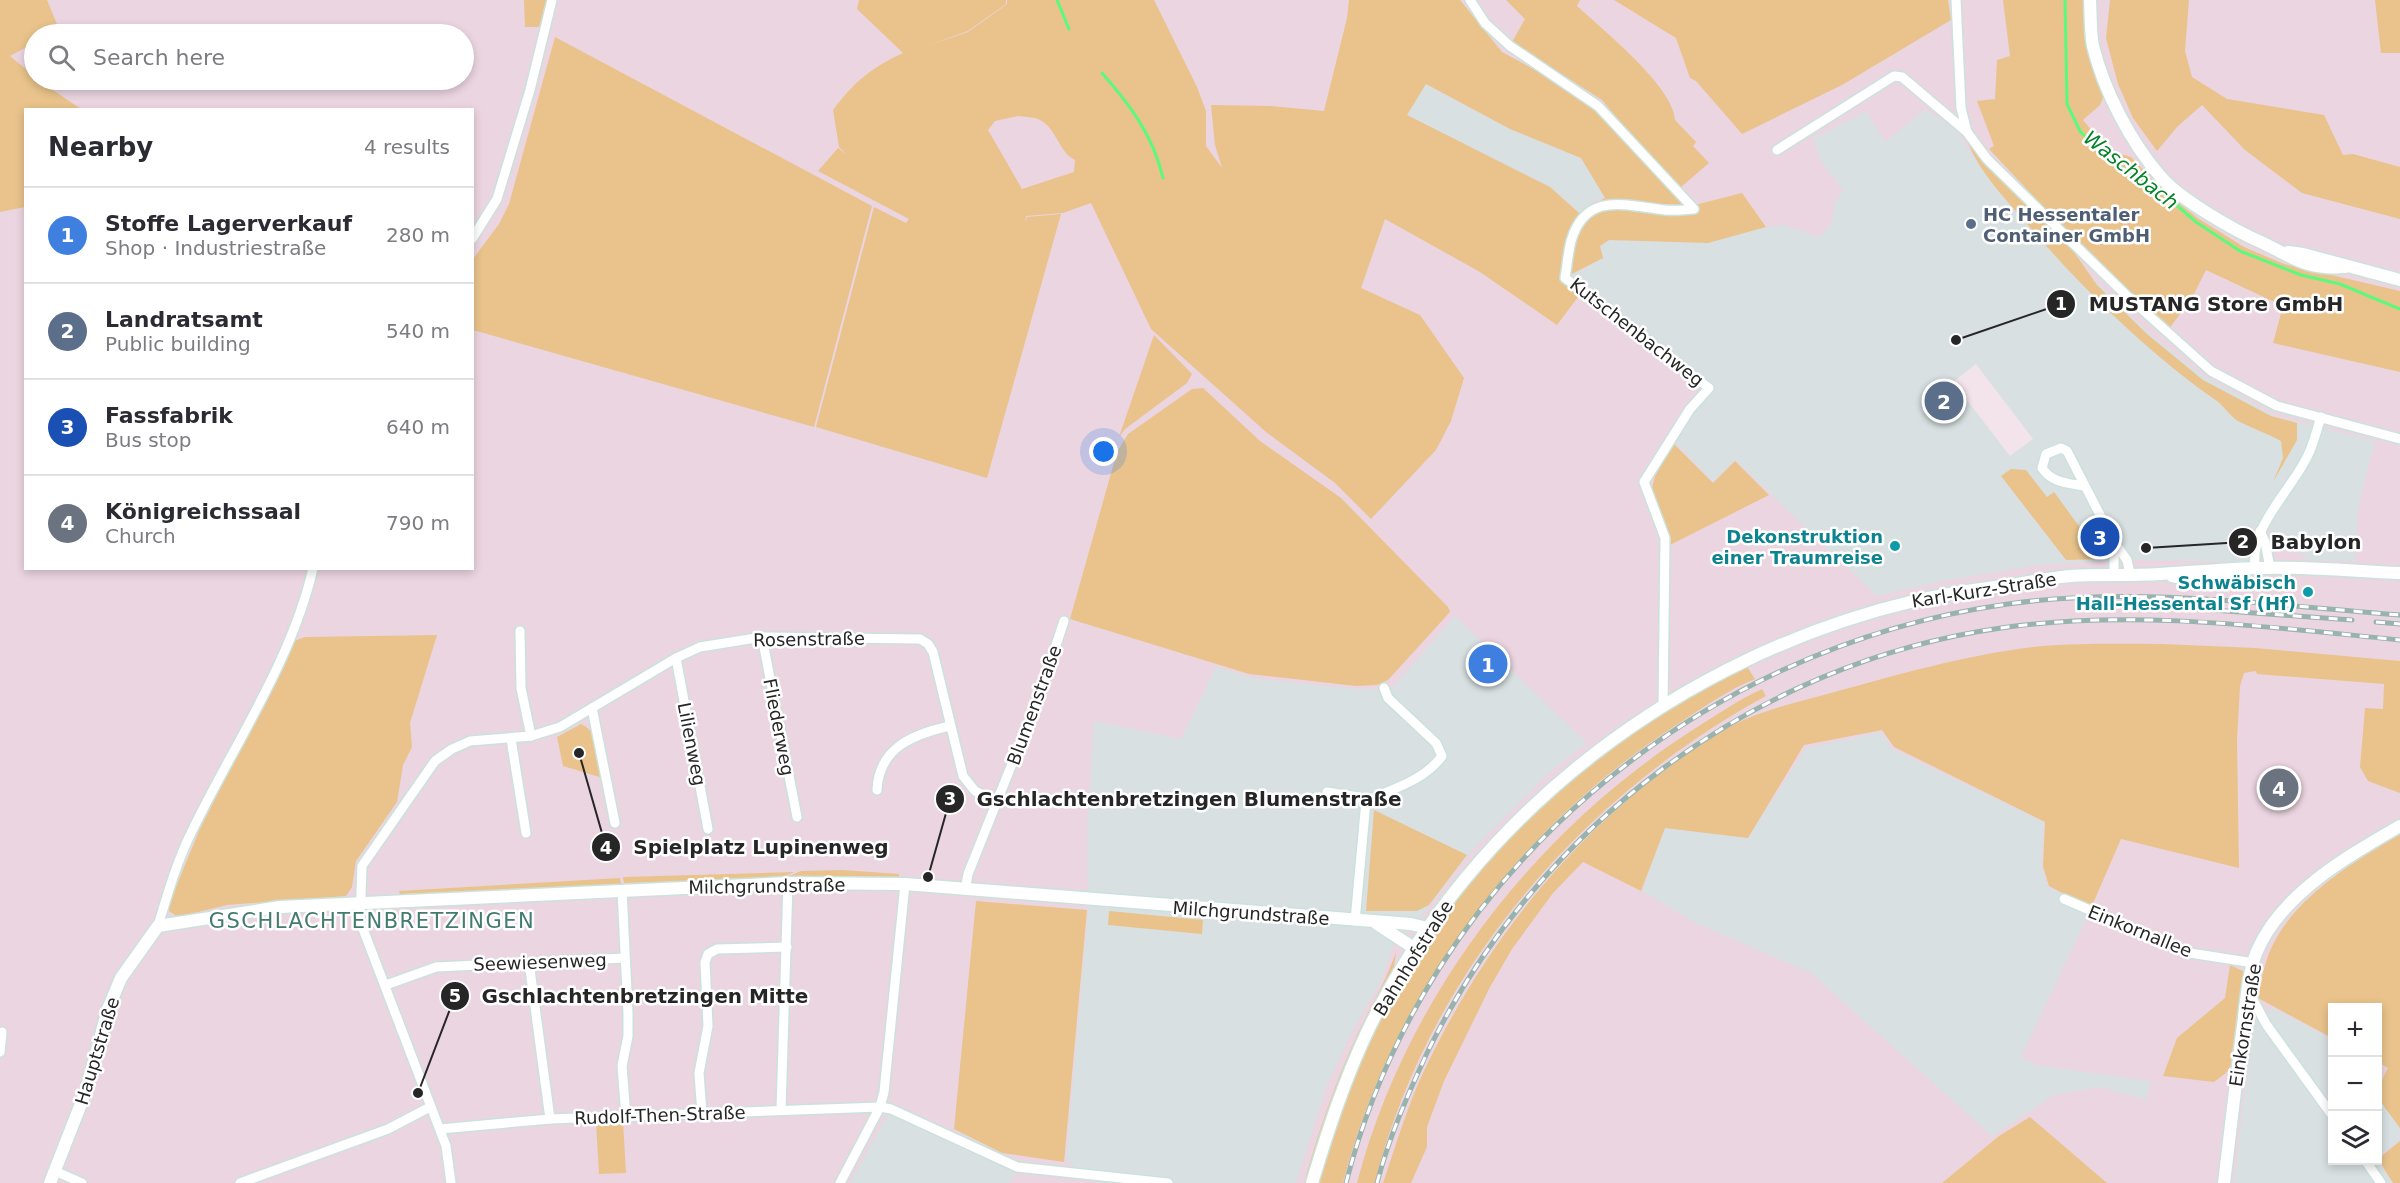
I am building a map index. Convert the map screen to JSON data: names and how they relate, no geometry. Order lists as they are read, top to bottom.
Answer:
{
  "streets": {
    "street": [
      "Kutschenbachweg",
      "Karl-Kurz-Straße",
      "Rosenstraße",
      "Blumenstraße",
      "Fliederweg",
      "Lilienweg",
      "Milchgrundstraße",
      "Einkornallee",
      "Bahnhofstraße",
      "Seewiesenweg",
      "Einkornstraße",
      "Hauptstraße",
      "Rudolf-Then-Straße"
    ]
  },
  "crossings": [
    ["Kutschenbachweg", "Karl-Kurz-Straße"],
    ["Kutschenbachweg", "Bahnhofstraße"],
    ["Karl-Kurz-Straße", "Bahnhofstraße"],
    ["Rosenstraße", "Blumenstraße"],
    ["Rosenstraße", "Fliederweg"],
    ["Rosenstraße", "Lilienweg"],
    ["Rosenstraße", "Milchgrundstraße"],
    ["Rosenstraße", "Seewiesenweg"],
    ["Rosenstraße", "Rudolf-Then-Straße"],
    ["Blumenstraße", "Milchgrundstraße"],
    ["Milchgrundstraße", "Bahnhofstraße"],
    ["Milchgrundstraße", "Seewiesenweg"],
    ["Milchgrundstraße", "Hauptstraße"],
    ["Einkornallee", "Einkornstraße"],
    ["Seewiesenweg", "Rudolf-Then-Straße"]
  ],
  "districts": ["GSCHLACHTENBRETZINGEN"],
  "water": ["Waschbach"],
  "places": [
    "HC Hessentaler Container GmbH",
    "MUSTANG Store GmbH",
    "Dekonstruktion einer Traumreise",
    "Babylon",
    "Schwäbisch Hall-Hessental Sf (Hf)",
    "Spielplatz Lupinenweg",
    "Gschlachtenbretzingen Blumenstraße",
    "Gschlachtenbretzingen Mitte"
  ],
  "page": {
    "search": "Search here",
    "heading": ["Nearby", "4 results"],
    "list": [
      {
        "mark": "1",
        "name": "Stoffe Lagerverkauf",
        "note": "Shop · Industriestraße",
        "value": "280 m"
      },
      {
        "mark": "2",
        "name": "Landratsamt",
        "note": "Public building",
        "value": "540 m"
      },
      {
        "mark": "3",
        "name": "Fassfabrik",
        "note": "Bus stop",
        "value": "640 m"
      },
      {
        "mark": "4",
        "name": "Königreichssaal",
        "note": "Church",
        "value": "790 m"
      }
    ],
    "pins": [
      "2",
      "3",
      "1",
      "4"
    ],
    "map_buttons": ["+", "−"]
  }
}
